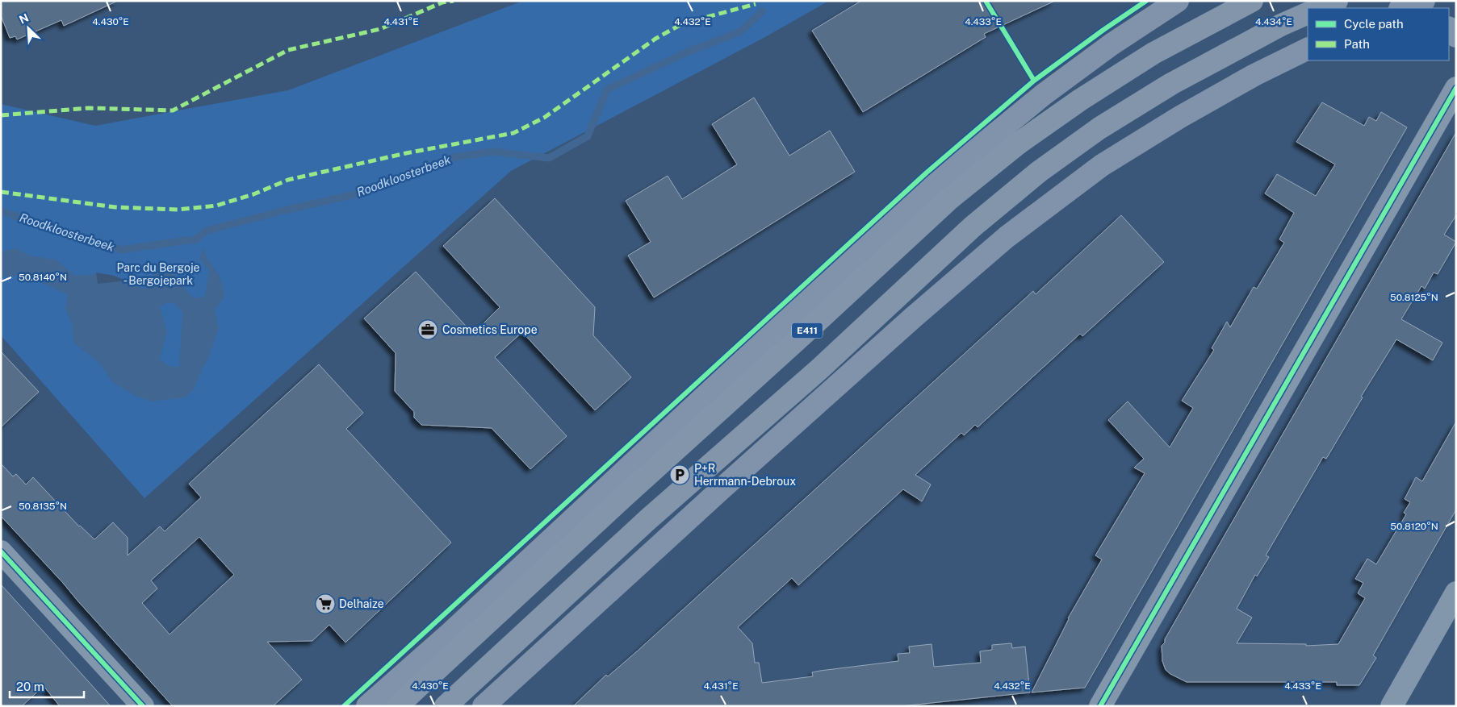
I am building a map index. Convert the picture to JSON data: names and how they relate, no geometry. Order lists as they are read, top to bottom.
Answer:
{
  "streets": {
    "highway": ["E411"]
  },
  "water": ["Roodkloosterbeek"],
  "parks": ["Parc du Bergoje - Bergojepark"],
  "places": {
    "office": ["Cosmetics Europe"],
    "parking": ["P+R Herrmann-Debroux"],
    "supermarket": ["Delhaize"]
  },
  "legend": ["Cycle path", "Path"],
  "scale_bar": "20 m",
  "north": "top left",
  "coordinates": [
    "4.430°E",
    "4.432°E",
    "4.434°E",
    "4.431°E",
    "4.433°E",
    "50.8140°N",
    "50.8125°N",
    "50.8135°N",
    "50.8120°N"
  ]
}
